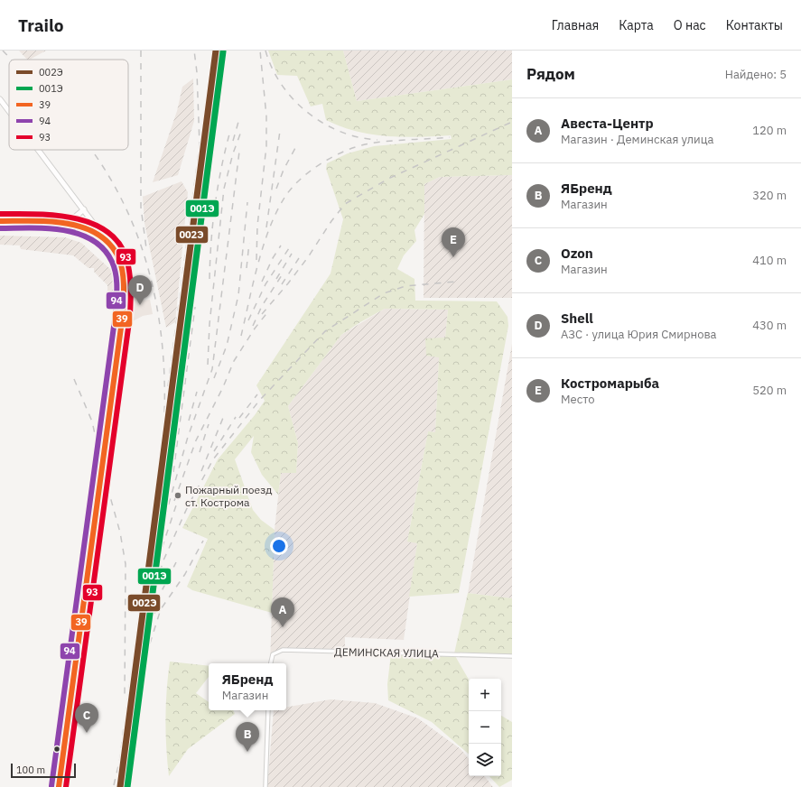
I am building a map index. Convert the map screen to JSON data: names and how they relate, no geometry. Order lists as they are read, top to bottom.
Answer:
{
  "streets": {
    "street": ["ДЕМИНСКАЯ УЛИЦА"]
  },
  "places": ["Пожарный поезд ст. Кострома"],
  "lines": [
    "transit line 002Э",
    "transit line 001Э",
    "transit line 93",
    "transit line 39",
    "transit line 94"
  ],
  "legend": [
    "002Э",
    "001Э",
    "39",
    "94",
    "93"
  ],
  "scale_bar": "100 m",
  "page": {
    "header": "Trailo",
    "nav": [
      "Главная",
      "Карта",
      "О нас",
      "Контакты"
    ],
    "heading": ["Рядом", "Найдено: 5"],
    "list": [
      {
        "mark": "A",
        "name": "Авеста-Центр",
        "note": "Магазин · Деминская улица",
        "value": "120 m"
      },
      {
        "mark": "B",
        "name": "ЯБренд",
        "note": "Магазин",
        "value": "320 m"
      },
      {
        "mark": "C",
        "name": "Ozon",
        "note": "Магазин",
        "value": "410 m"
      },
      {
        "mark": "D",
        "name": "Shell",
        "note": "АЗС · улица Юрия Смирнова",
        "value": "430 m"
      },
      {
        "mark": "E",
        "name": "Костромарыба",
        "note": "Место",
        "value": "520 m"
      }
    ],
    "pins": [
      "E",
      "D",
      "A",
      "C",
      "B"
    ],
    "popup": ["ЯБренд", "Магазин"],
    "map_buttons": ["+", "−"],
    "scale": "100 m"
  }
}
